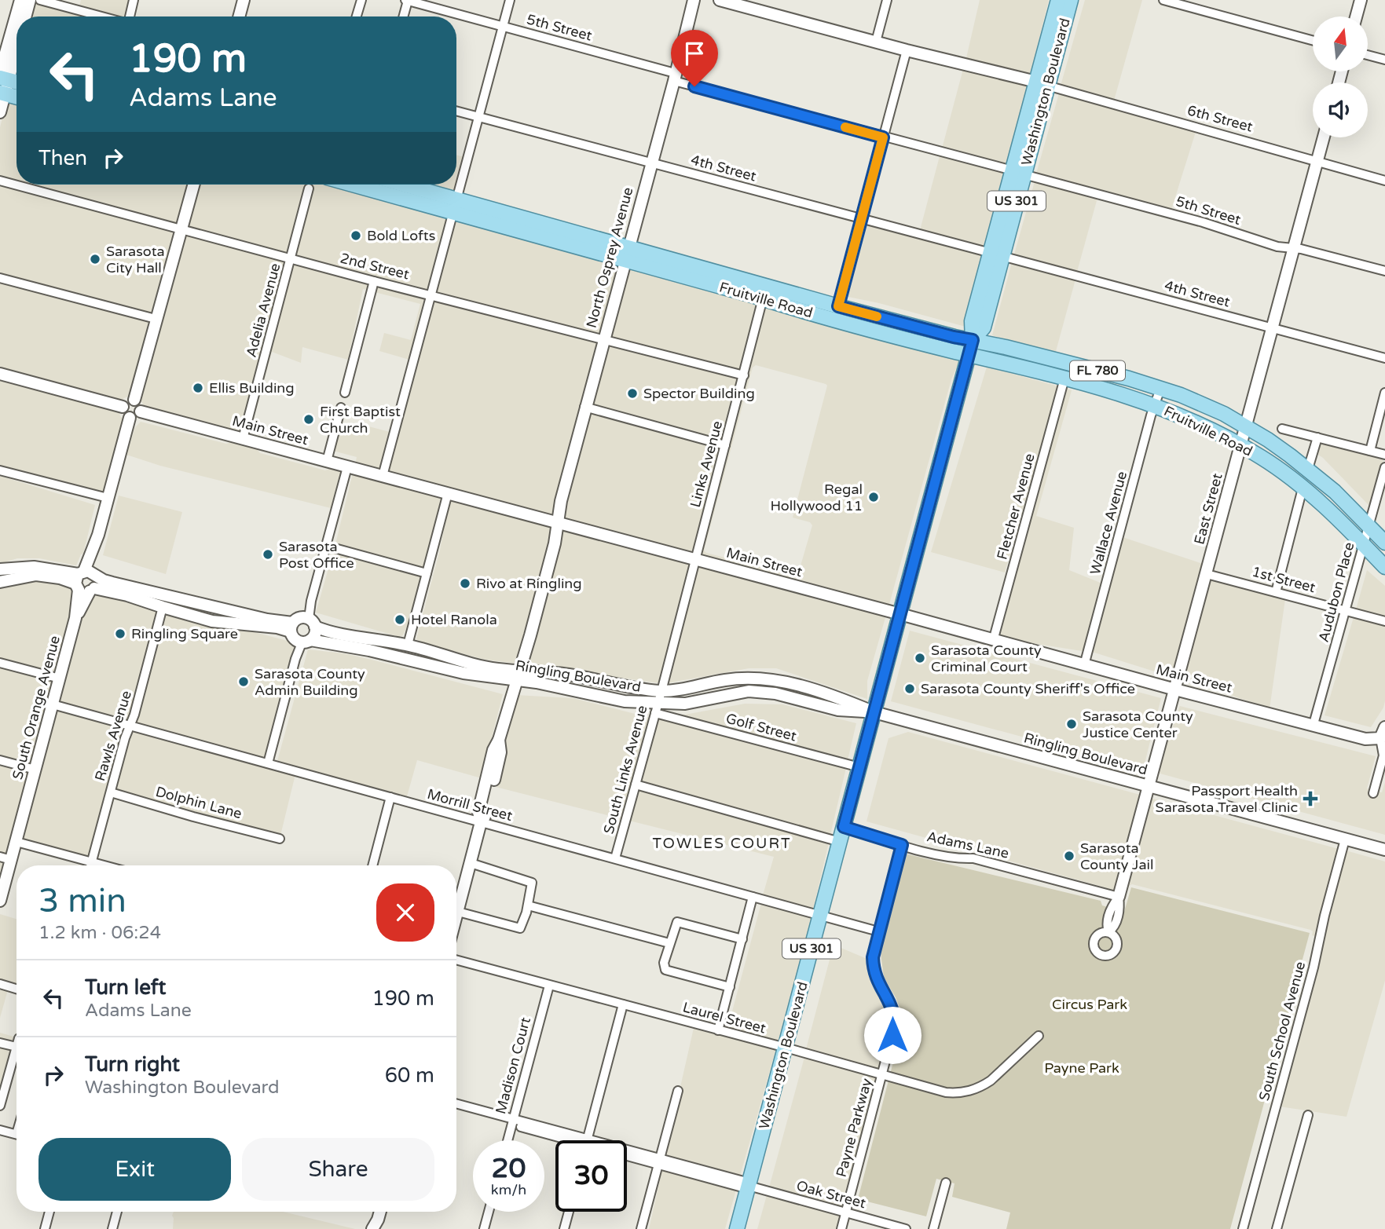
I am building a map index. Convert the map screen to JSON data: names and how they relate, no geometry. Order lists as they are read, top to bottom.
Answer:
{
  "streets": {
    "main road": [
      "Washington Boulevard",
      "US 301",
      "Fruitville Road",
      "FL 780"
    ],
    "street": [
      "5th Street",
      "6th Street",
      "4th Street",
      "North Osprey Avenue",
      "2nd Street",
      "Adelia Avenue",
      "Main Street",
      "Links Avenue",
      "Fletcher Avenue",
      "East Street",
      "Wallace Avenue",
      "1st Street",
      "Audubon Place",
      "Ringling Boulevard",
      "South Orange Avenue",
      "Golf Street",
      "Rawls Avenue",
      "South Links Avenue",
      "Dolphin Lane",
      "Morrill Street",
      "Adams Lane",
      "Laurel Street",
      "South School Avenue",
      "Madison Court",
      "Payne Parkway",
      "Oak Street"
    ]
  },
  "crossings": [
    ["5th Street", "Washington Boulevard"],
    ["5th Street", "North Osprey Avenue"],
    ["5th Street", "East Street"],
    ["Washington Boulevard", "6th Street"],
    ["Washington Boulevard", "4th Street"],
    ["Washington Boulevard", "Fruitville Road"],
    ["Washington Boulevard", "Main Street"],
    ["Washington Boulevard", "Ringling Boulevard"],
    ["Washington Boulevard", "Golf Street"],
    ["Washington Boulevard", "Morrill Street"],
    ["Washington Boulevard", "Adams Lane"],
    ["Washington Boulevard", "Laurel Street"],
    ["Washington Boulevard", "Oak Street"],
    ["6th Street", "East Street"],
    ["4th Street", "North Osprey Avenue"],
    ["4th Street", "East Street"],
    ["North Osprey Avenue", "2nd Street"],
    ["North Osprey Avenue", "Fruitville Road"],
    ["North Osprey Avenue", "Main Street"],
    ["North Osprey Avenue", "Ringling Boulevard"],
    ["North Osprey Avenue", "Morrill Street"],
    ["2nd Street", "Adelia Avenue"],
    ["2nd Street", "Links Avenue"],
    ["Fruitville Road", "Links Avenue"],
    ["Fruitville Road", "Fletcher Avenue"],
    ["Fruitville Road", "East Street"],
    ["Fruitville Road", "Wallace Avenue"],
    ["Fruitville Road", "Audubon Place"],
    ["Adelia Avenue", "Main Street"],
    ["Main Street", "Links Avenue"],
    ["Main Street", "Fletcher Avenue"],
    ["Main Street", "East Street"],
    ["Main Street", "Wallace Avenue"],
    ["Main Street", "Audubon Place"],
    ["Main Street", "South Orange Avenue"],
    ["Main Street", "South Links Avenue"],
    ["Links Avenue", "South Links Avenue"],
    ["East Street", "1st Street"],
    ["East Street", "Ringling Boulevard"],
    ["East Street", "Adams Lane"],
    ["1st Street", "Audubon Place"],
    ["Ringling Boulevard", "Golf Street"],
    ["Ringling Boulevard", "South Links Avenue"],
    ["Ringling Boulevard", "South School Avenue"],
    ["South Orange Avenue", "Morrill Street"],
    ["Golf Street", "South Links Avenue"],
    ["Rawls Avenue", "Dolphin Lane"],
    ["Rawls Avenue", "Morrill Street"],
    ["South Links Avenue", "Morrill Street"],
    ["Morrill Street", "Payne Parkway"],
    ["Adams Lane", "Payne Parkway"],
    ["Laurel Street", "Madison Court"],
    ["Laurel Street", "Payne Parkway"],
    ["Madison Court", "Oak Street"],
    ["Payne Parkway", "Oak Street"]
  ],
  "districts": ["TOWLES COURT"],
  "parks": ["Circus Park", "Payne Park"],
  "places": {
    "other": [
      "Bold Lofts",
      "Sarasota City Hall",
      "Ellis Building",
      "Spector Building",
      "First Baptist Church",
      "Regal Hollywood 11",
      "Sarasota Post Office",
      "Rivo at Ringling",
      "Hotel Ranola",
      "Ringling Square",
      "Sarasota County Criminal Court",
      "Sarasota County Admin Building",
      "Sarasota County Sheriff's Office",
      "Sarasota County Justice Center",
      "Sarasota County Jail"
    ],
    "health": ["Passport Health Sarasota Travel Clinic"]
  },
  "north": "top",
  "page": {
    "turn": ["190 m", "Adams Lane"],
    "then": "Then",
    "heading": ["3 min", "1.2 km · 06:24"],
    "list": [
      {
        "name": "Turn left",
        "note": "Adams Lane",
        "value": "190 m"
      },
      {
        "name": "Turn right",
        "note": "Washington Boulevard",
        "value": "60 m"
      }
    ],
    "buttons": ["Exit", "Share"],
    "speed": "20 km/h",
    "limit": "30"
  }
}
